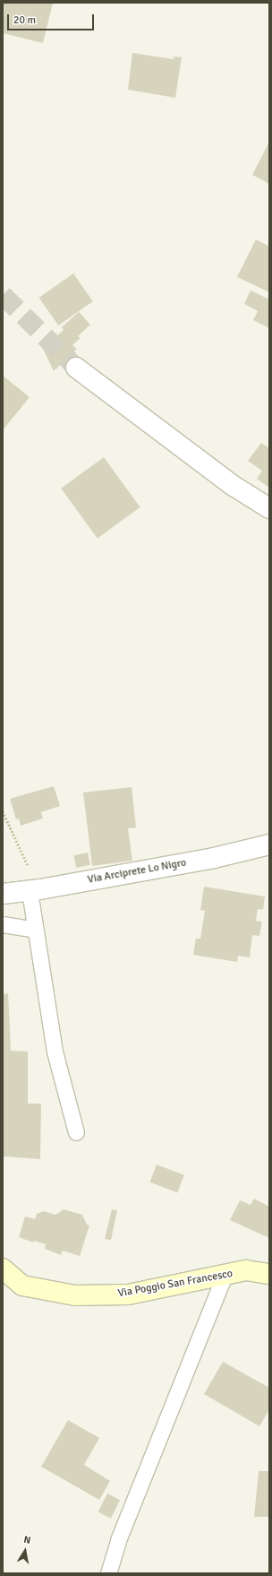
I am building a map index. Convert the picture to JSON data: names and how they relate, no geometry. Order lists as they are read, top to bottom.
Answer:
{
  "streets": {
    "street": ["Via Arciprete Lo Nigro", "Via Poggio San Francesco"]
  },
  "scale_bar": "20 m",
  "north": "top"
}
